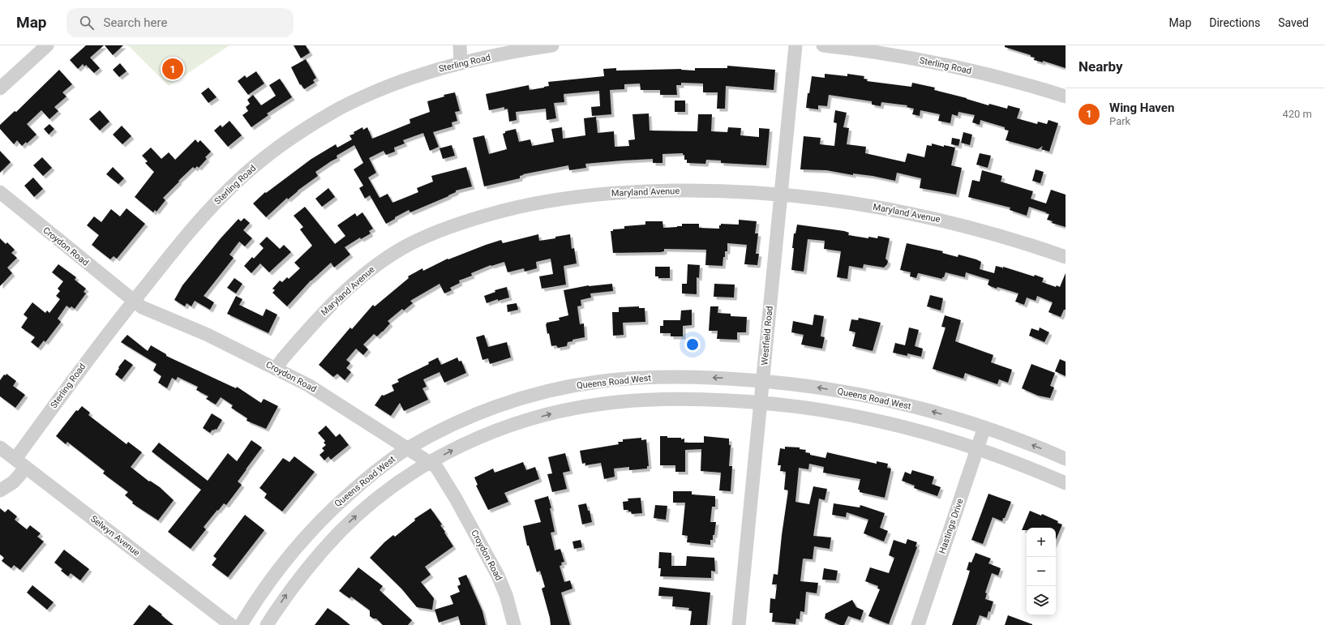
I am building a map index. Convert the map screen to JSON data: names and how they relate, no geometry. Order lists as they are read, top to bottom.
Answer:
{
  "streets": {
    "street": [
      "Sterling Road",
      "Maryland Avenue",
      "Croydon Road",
      "Westfield Road",
      "Queens Road West",
      "Hastings Drive",
      "Selwyn Avenue"
    ]
  },
  "crossings": [
    ["Sterling Road", "Croydon Road"],
    ["Sterling Road", "Selwyn Avenue"],
    ["Maryland Avenue", "Croydon Road"],
    ["Maryland Avenue", "Westfield Road"],
    ["Croydon Road", "Queens Road West"],
    ["Westfield Road", "Queens Road West"],
    ["Queens Road West", "Hastings Drive"]
  ],
  "page": {
    "header": "Map",
    "search": "Search here",
    "nav": ["Map", "Directions", "Saved"],
    "heading": "Nearby",
    "pins": "1",
    "list": [
      {
        "mark": "1",
        "name": "Wing Haven",
        "note": "Park",
        "value": "420 m"
      }
    ],
    "map_buttons": ["+", "−"]
  }
}
